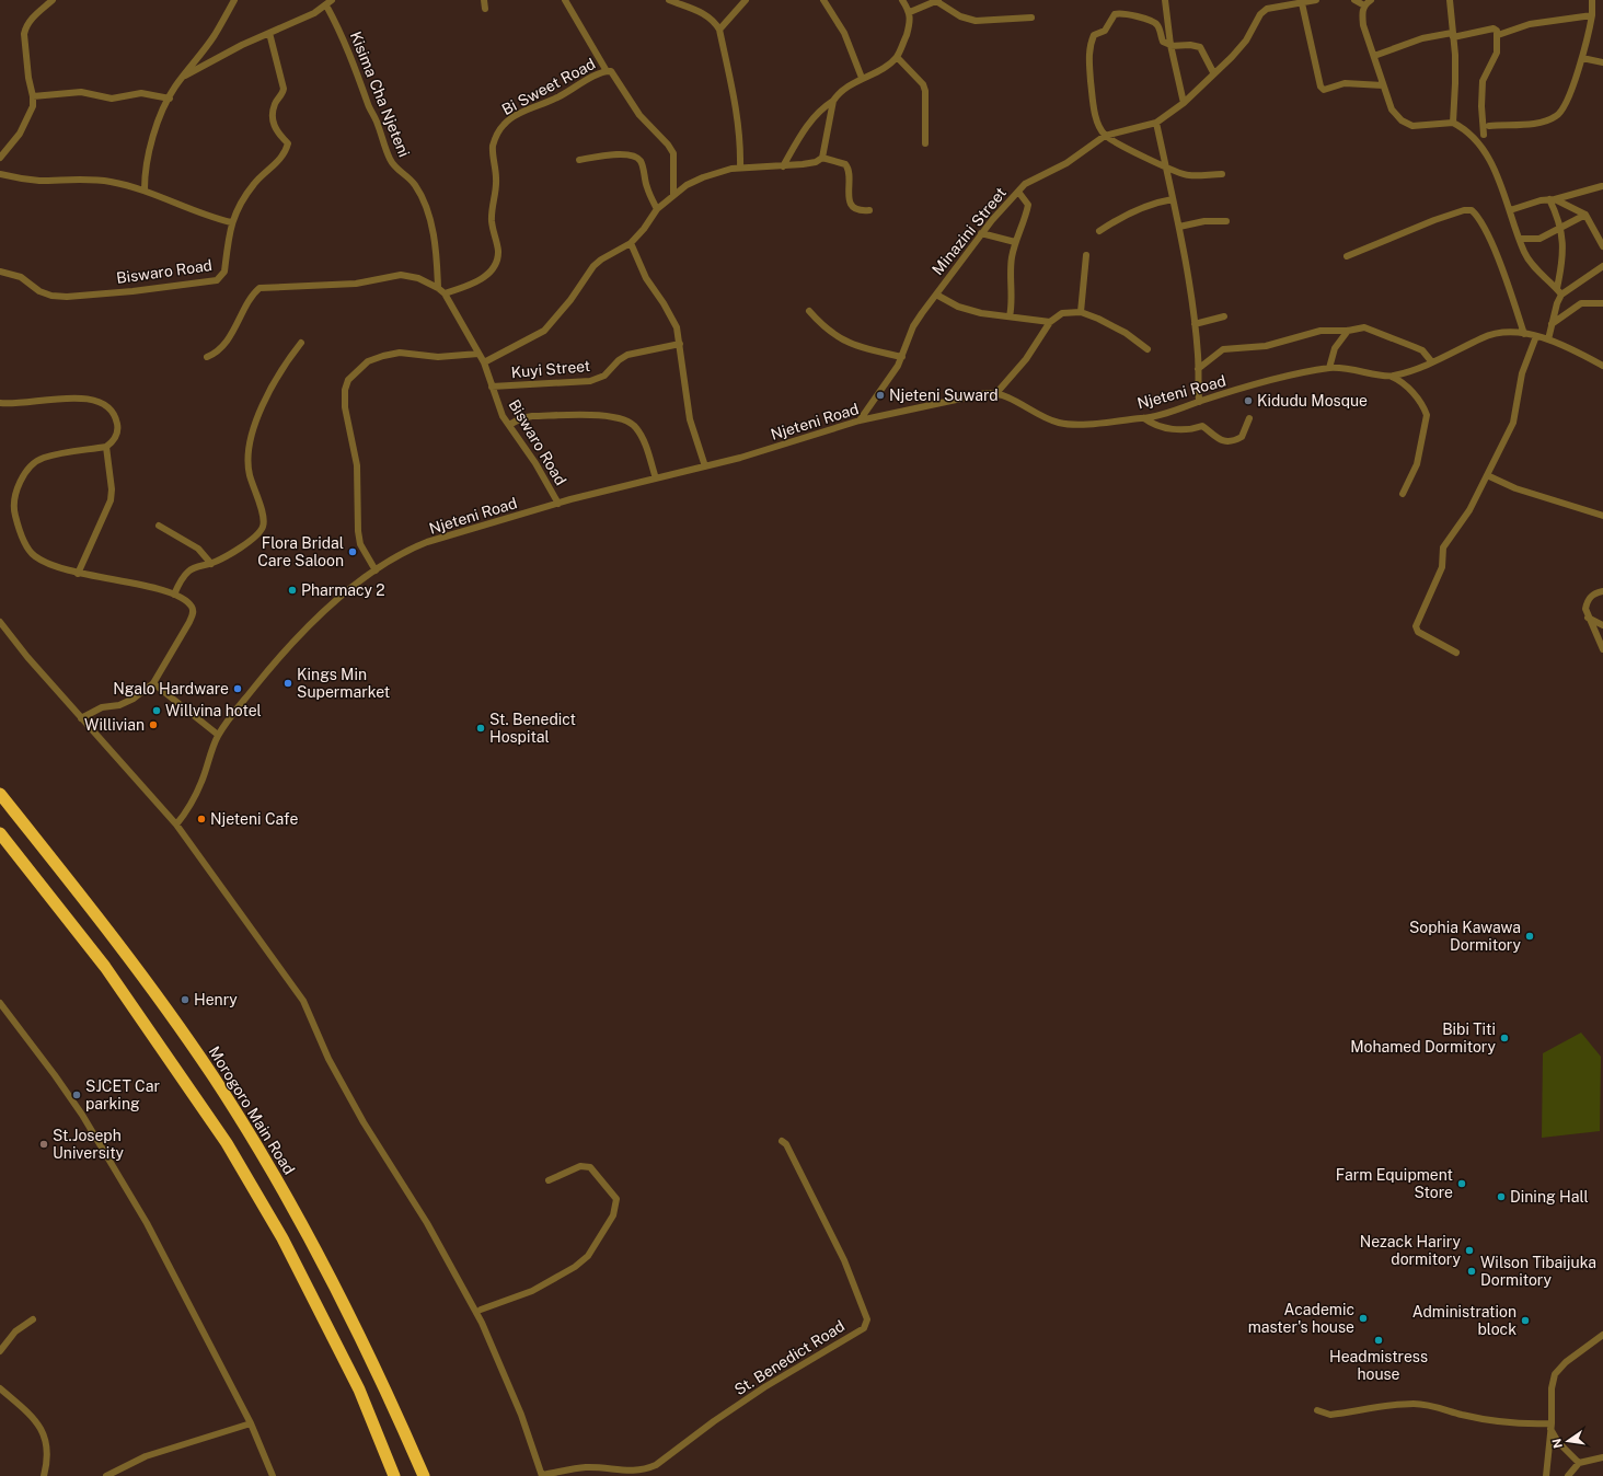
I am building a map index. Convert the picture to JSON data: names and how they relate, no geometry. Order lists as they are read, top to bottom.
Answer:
{
  "streets": {
    "highway": ["Morogoro Main Road"],
    "street": [
      "Bi Sweet Road",
      "Kisima Cha Njeteni",
      "Minazini Street",
      "Biswaro Road",
      "Kuyi Street",
      "Njeteni Road",
      "St. Benedict Road"
    ]
  },
  "crossings": [
    ["Bi Sweet Road", "Biswaro Road"],
    ["Kisima Cha Njeteni", "Biswaro Road"],
    ["Minazini Street", "Njeteni Road"],
    ["Biswaro Road", "Kuyi Street"],
    ["Biswaro Road", "Njeteni Road"]
  ],
  "places": [
    "Njeteni Suward",
    "Kidudu Mosque",
    "Flora Bridal Care Saloon",
    "Pharmacy 2",
    "Kings Min Supermarket",
    "Ngalo Hardware",
    "Willvina hotel",
    "Willivian",
    "St. Benedict Hospital",
    "Njeteni Cafe",
    "Sophia Kawawa Dormitory",
    "Henry",
    "Bibi Titi Mohamed Dormitory",
    "SJCET Car parking",
    "St.Joseph University",
    "Farm Equipment Store",
    "Dining Hall",
    "Nezack Hariry dormitory",
    "Wilson Tibaijuka Dormitory",
    "Academic master's house",
    "Administration block",
    "Headmistress house"
  ],
  "north": "left"
}
